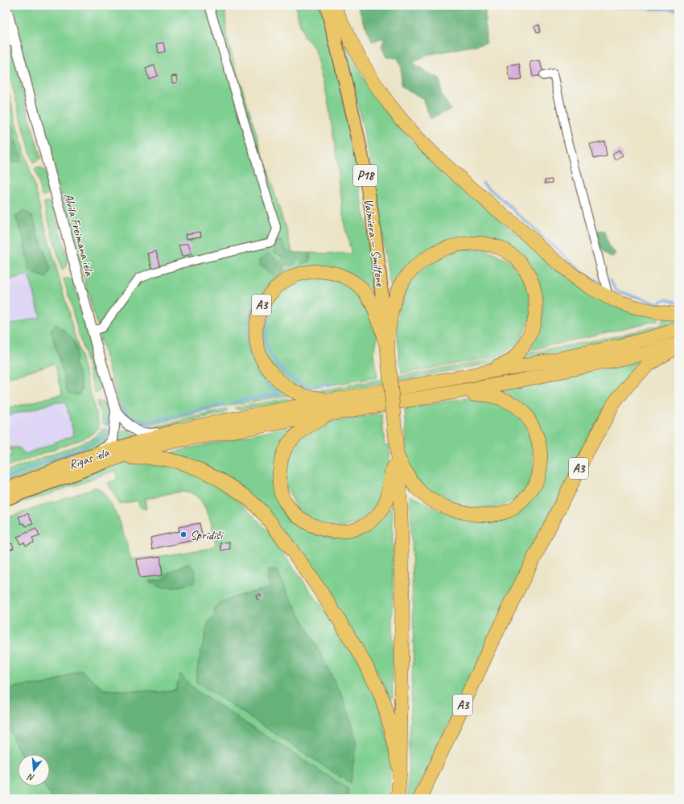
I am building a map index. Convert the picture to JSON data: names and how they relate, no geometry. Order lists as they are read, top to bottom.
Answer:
{
  "streets": {
    "highway": ["A3"],
    "main road": ["P18", "Valmiera — Smiltene", "Rīgas iela"],
    "street": ["Alvila Freimaņa iela"]
  },
  "crossings": [
    ["Alvila Freimaņa iela", "Rīgas iela"],
    ["Valmiera — Smiltene", "A3"],
    ["A3", "Rīgas iela"]
  ],
  "places": ["Sprīdīši"],
  "north": "bottom"
}
